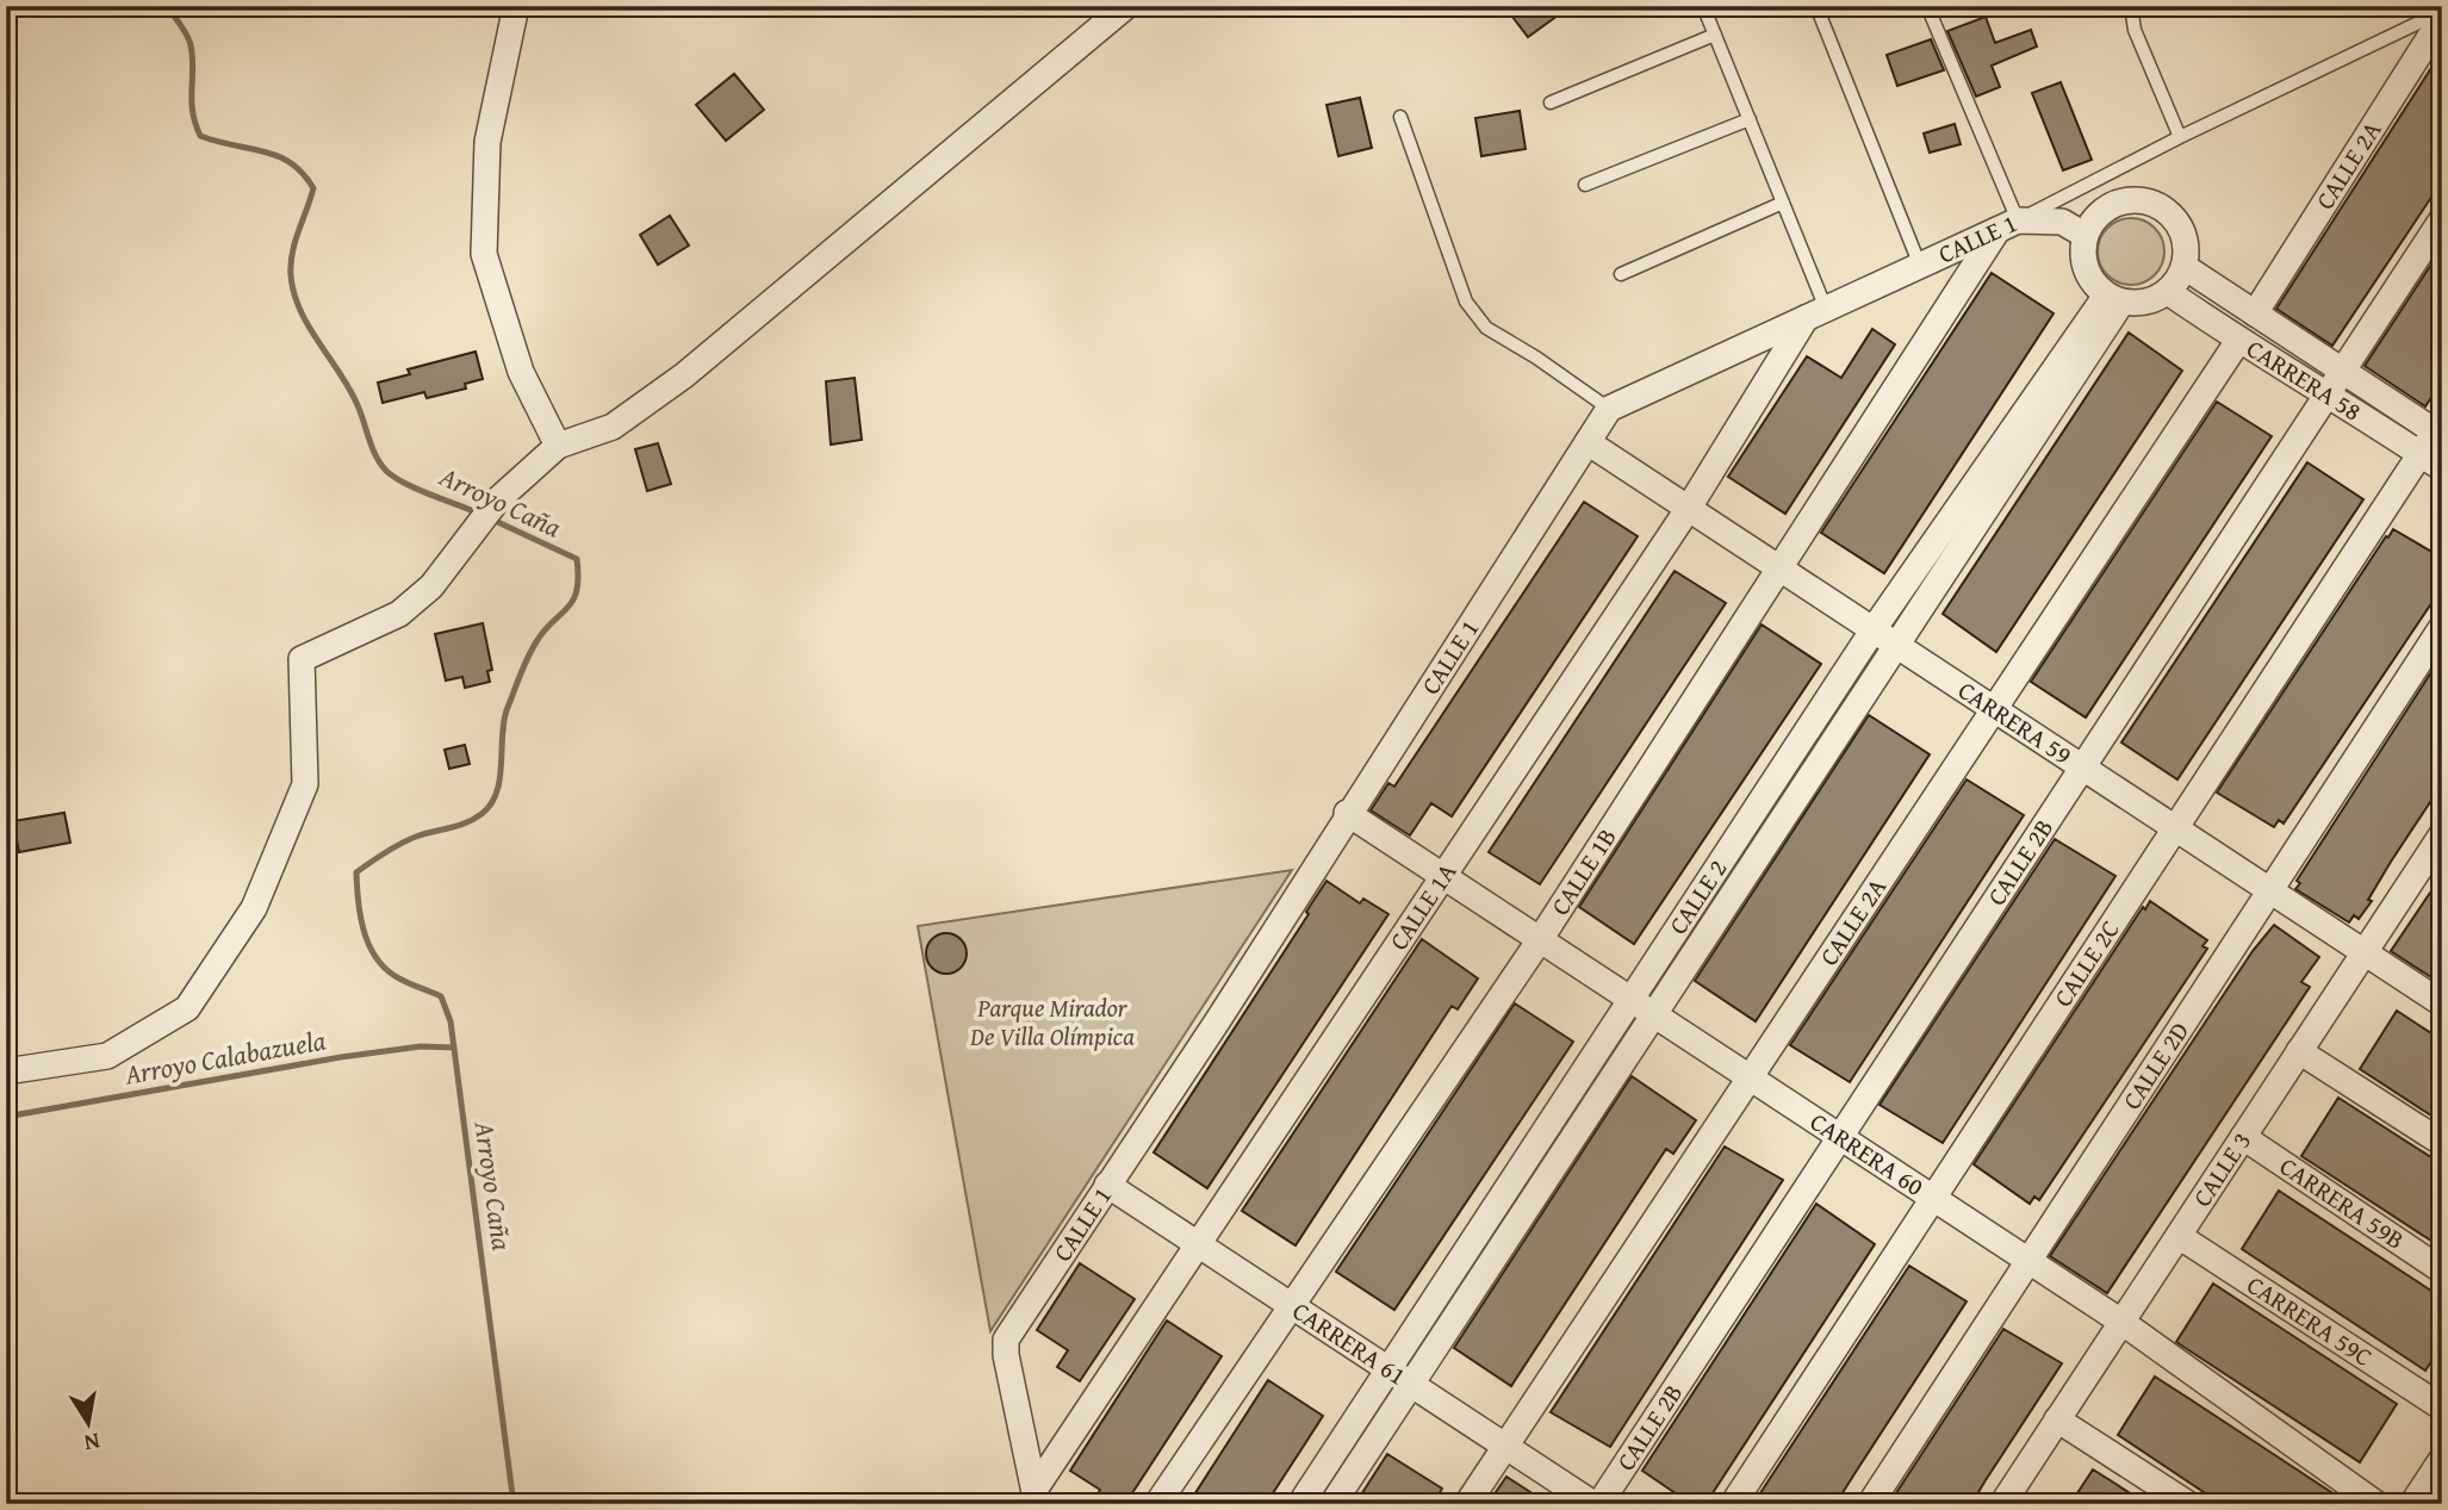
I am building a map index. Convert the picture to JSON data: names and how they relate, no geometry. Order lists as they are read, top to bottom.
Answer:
{
  "streets": {
    "street": [
      "CALLE 2A",
      "CALLE 1",
      "CARRERA 58",
      "CARRERA 59",
      "CALLE 2B",
      "CALLE 1B",
      "CALLE 2",
      "CALLE 1A",
      "CALLE 2C",
      "CALLE 2D",
      "CARRERA 60",
      "CALLE 3",
      "CARRERA 59B",
      "CARRERA 59C",
      "CARRERA 61"
    ]
  },
  "crossings": [
    ["CALLE 2A", "CARRERA 58"],
    ["CALLE 2A", "CARRERA 59"],
    ["CALLE 2A", "CARRERA 60"],
    ["CALLE 2A", "CARRERA 61"],
    ["CALLE 1", "CARRERA 58"],
    ["CALLE 1", "CARRERA 59"],
    ["CALLE 1", "CALLE 1B"],
    ["CALLE 1", "CALLE 2"],
    ["CALLE 1", "CALLE 1A"],
    ["CALLE 1", "CARRERA 60"],
    ["CALLE 1", "CARRERA 61"],
    ["CARRERA 58", "CALLE 2B"],
    ["CARRERA 58", "CALLE 2"],
    ["CARRERA 58", "CALLE 2C"],
    ["CARRERA 59", "CALLE 2B"],
    ["CARRERA 59", "CALLE 1B"],
    ["CARRERA 59", "CALLE 2"],
    ["CARRERA 59", "CALLE 1A"],
    ["CARRERA 59", "CALLE 2C"],
    ["CARRERA 59", "CALLE 2D"],
    ["CARRERA 59", "CALLE 3"],
    ["CALLE 2B", "CARRERA 60"],
    ["CALLE 2B", "CARRERA 61"],
    ["CALLE 1B", "CARRERA 60"],
    ["CALLE 1B", "CARRERA 61"],
    ["CALLE 2", "CARRERA 60"],
    ["CALLE 2", "CARRERA 61"],
    ["CALLE 1A", "CARRERA 60"],
    ["CALLE 1A", "CARRERA 61"],
    ["CALLE 2C", "CARRERA 60"],
    ["CALLE 2D", "CARRERA 60"],
    ["CARRERA 60", "CALLE 3"],
    ["CALLE 3", "CARRERA 59B"],
    ["CALLE 3", "CARRERA 59C"]
  ],
  "water": ["Arroyo Caña", "Arroyo Calabazuela"],
  "parks": ["Parque Mirador De Villa Olímpica"],
  "north": "bottom"
}
